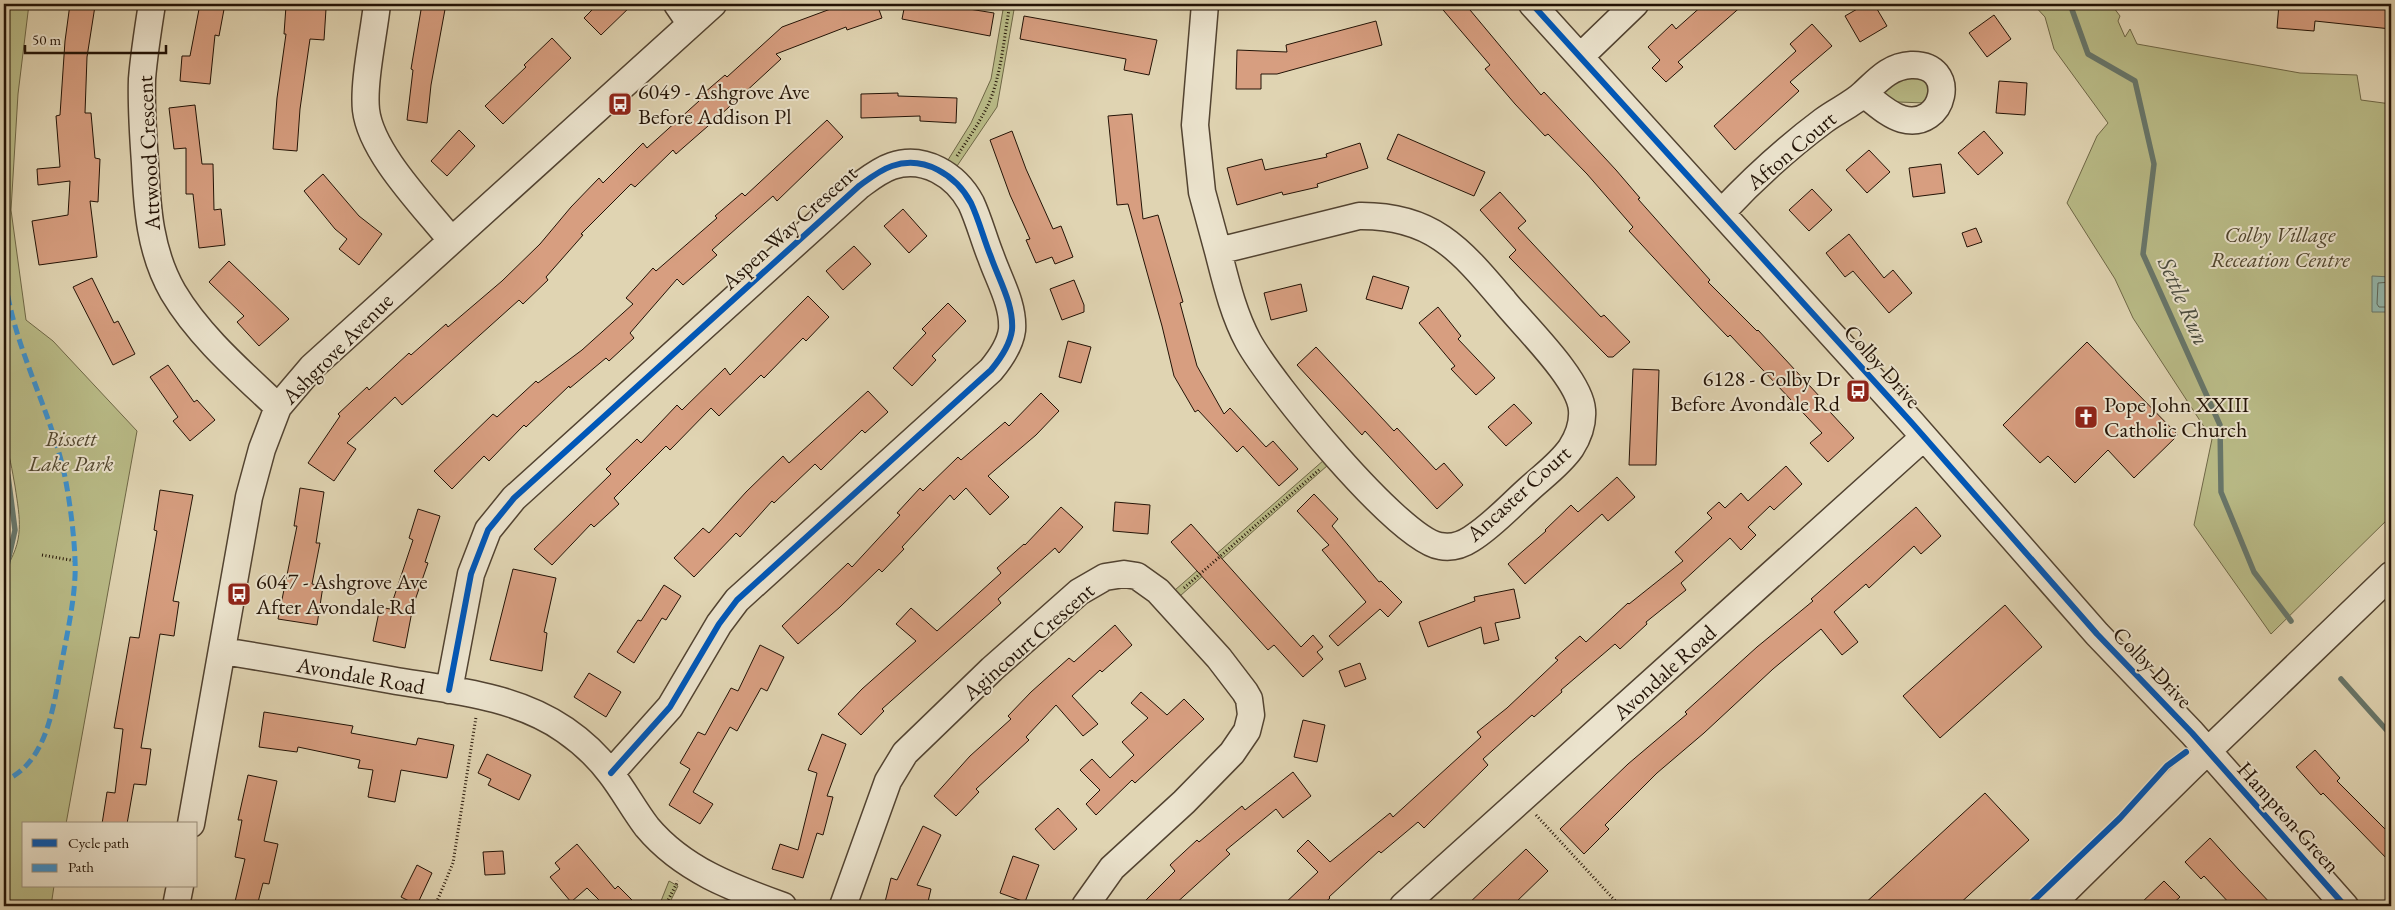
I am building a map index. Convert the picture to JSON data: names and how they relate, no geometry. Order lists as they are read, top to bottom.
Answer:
{
  "streets": {
    "street": [
      "Afton Court",
      "Attwood Crescent",
      "Aspen Way Crescent",
      "Ashgrove Avenue",
      "Colby Drive",
      "Ancaster Court",
      "Agincourt Crescent",
      "Avondale Road",
      "Hampton Green"
    ]
  },
  "crossings": [
    ["Afton Court", "Colby Drive"],
    ["Attwood Crescent", "Ashgrove Avenue"],
    ["Aspen Way Crescent", "Avondale Road"],
    ["Ashgrove Avenue", "Avondale Road"],
    ["Colby Drive", "Avondale Road"],
    ["Colby Drive", "Hampton Green"]
  ],
  "water": ["Settle Run"],
  "parks": ["Colby Village Receation Centre", "Bissett Lake Park"],
  "places": {
    "bus stop": ["6049 - Ashgrove Ave Before Addison Pl", "6128 - Colby Dr Before Avondale Rd", "6047 - Ashgrove Ave After Avondale Rd"],
    "church": ["Pope John XXIII Catholic Church"]
  },
  "legend": ["Cycle path", "Path"],
  "scale_bar": "50 m"
}
